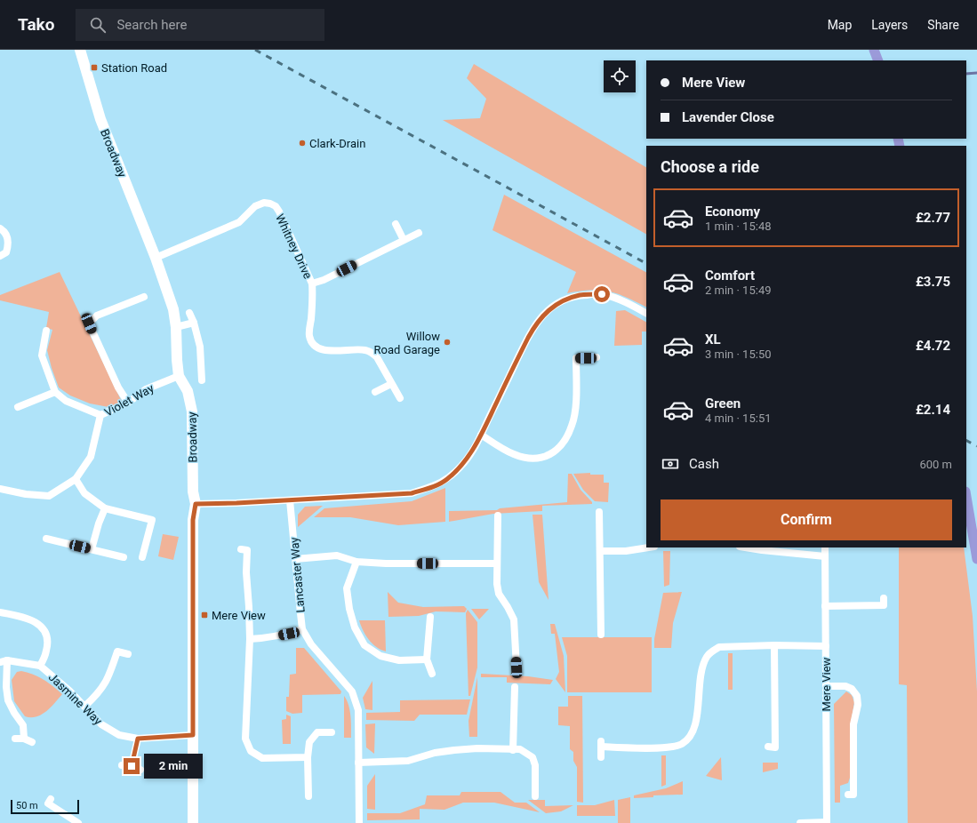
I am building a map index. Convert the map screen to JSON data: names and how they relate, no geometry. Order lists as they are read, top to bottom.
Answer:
{
  "streets": {
    "main road": ["Broadway"],
    "street": [
      "Whitney Drive",
      "Violet Way",
      "Lancaster Way",
      "Mere View",
      "Jasmine Way"
    ]
  },
  "crossings": [
    ["Broadway", "Whitney Drive"],
    ["Broadway", "Violet Way"],
    ["Broadway", "Jasmine Way"]
  ],
  "places": {
    "transit": ["Station Road", "Mere View"],
    "other": ["Clark-Drain", "Willow Road Garage"]
  },
  "scale_bar": "50 m",
  "page": {
    "header": "Tako",
    "search": "Search here",
    "nav": ["Map", "Layers", "Share"],
    "banner": ["Mere View", "Lavender Close"],
    "heading": "Choose a ride",
    "list": [
      {
        "name": "Economy",
        "note": "1 min · 15:48",
        "value": "£2.77"
      },
      {
        "name": "Comfort",
        "note": "2 min · 15:49",
        "value": "£3.75"
      },
      {
        "name": "XL",
        "note": "3 min · 15:50",
        "value": "£4.72"
      },
      {
        "name": "Green",
        "note": "4 min · 15:51",
        "value": "£2.14"
      }
    ],
    "pay": ["Cash", "600 m"],
    "buttons": "Confirm",
    "bubble": "2 min",
    "scale": "50 m"
  }
}
